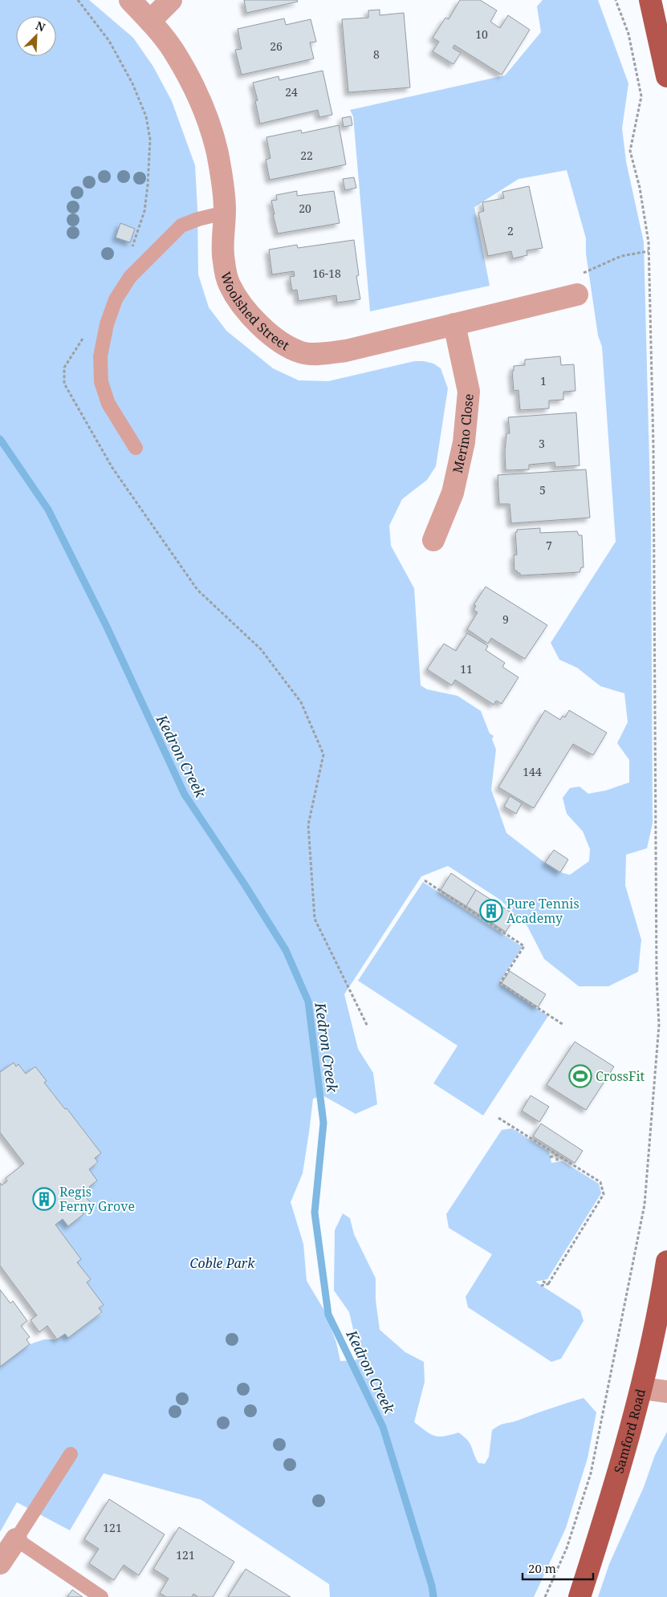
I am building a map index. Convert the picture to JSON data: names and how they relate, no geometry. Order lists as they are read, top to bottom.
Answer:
{
  "streets": {
    "main road": ["Samford Road"],
    "street": ["Woolshed Street", "Merino Close"]
  },
  "crossings": [
    ["Woolshed Street", "Merino Close"]
  ],
  "water": ["Kedron Creek"],
  "parks": ["Coble Park"],
  "places": {
    "building": ["Pure Tennis Academy", "Regis Ferny Grove"],
    "sports": ["CrossFit"]
  },
  "house_numbers": [
    "10",
    "26",
    "8",
    "24",
    "22",
    "20",
    "2",
    "16-18",
    "1",
    "3",
    "5",
    "7",
    "9",
    "11",
    "144",
    "121",
    "121"
  ],
  "scale_bar": "20 m",
  "north": "top right"
}
